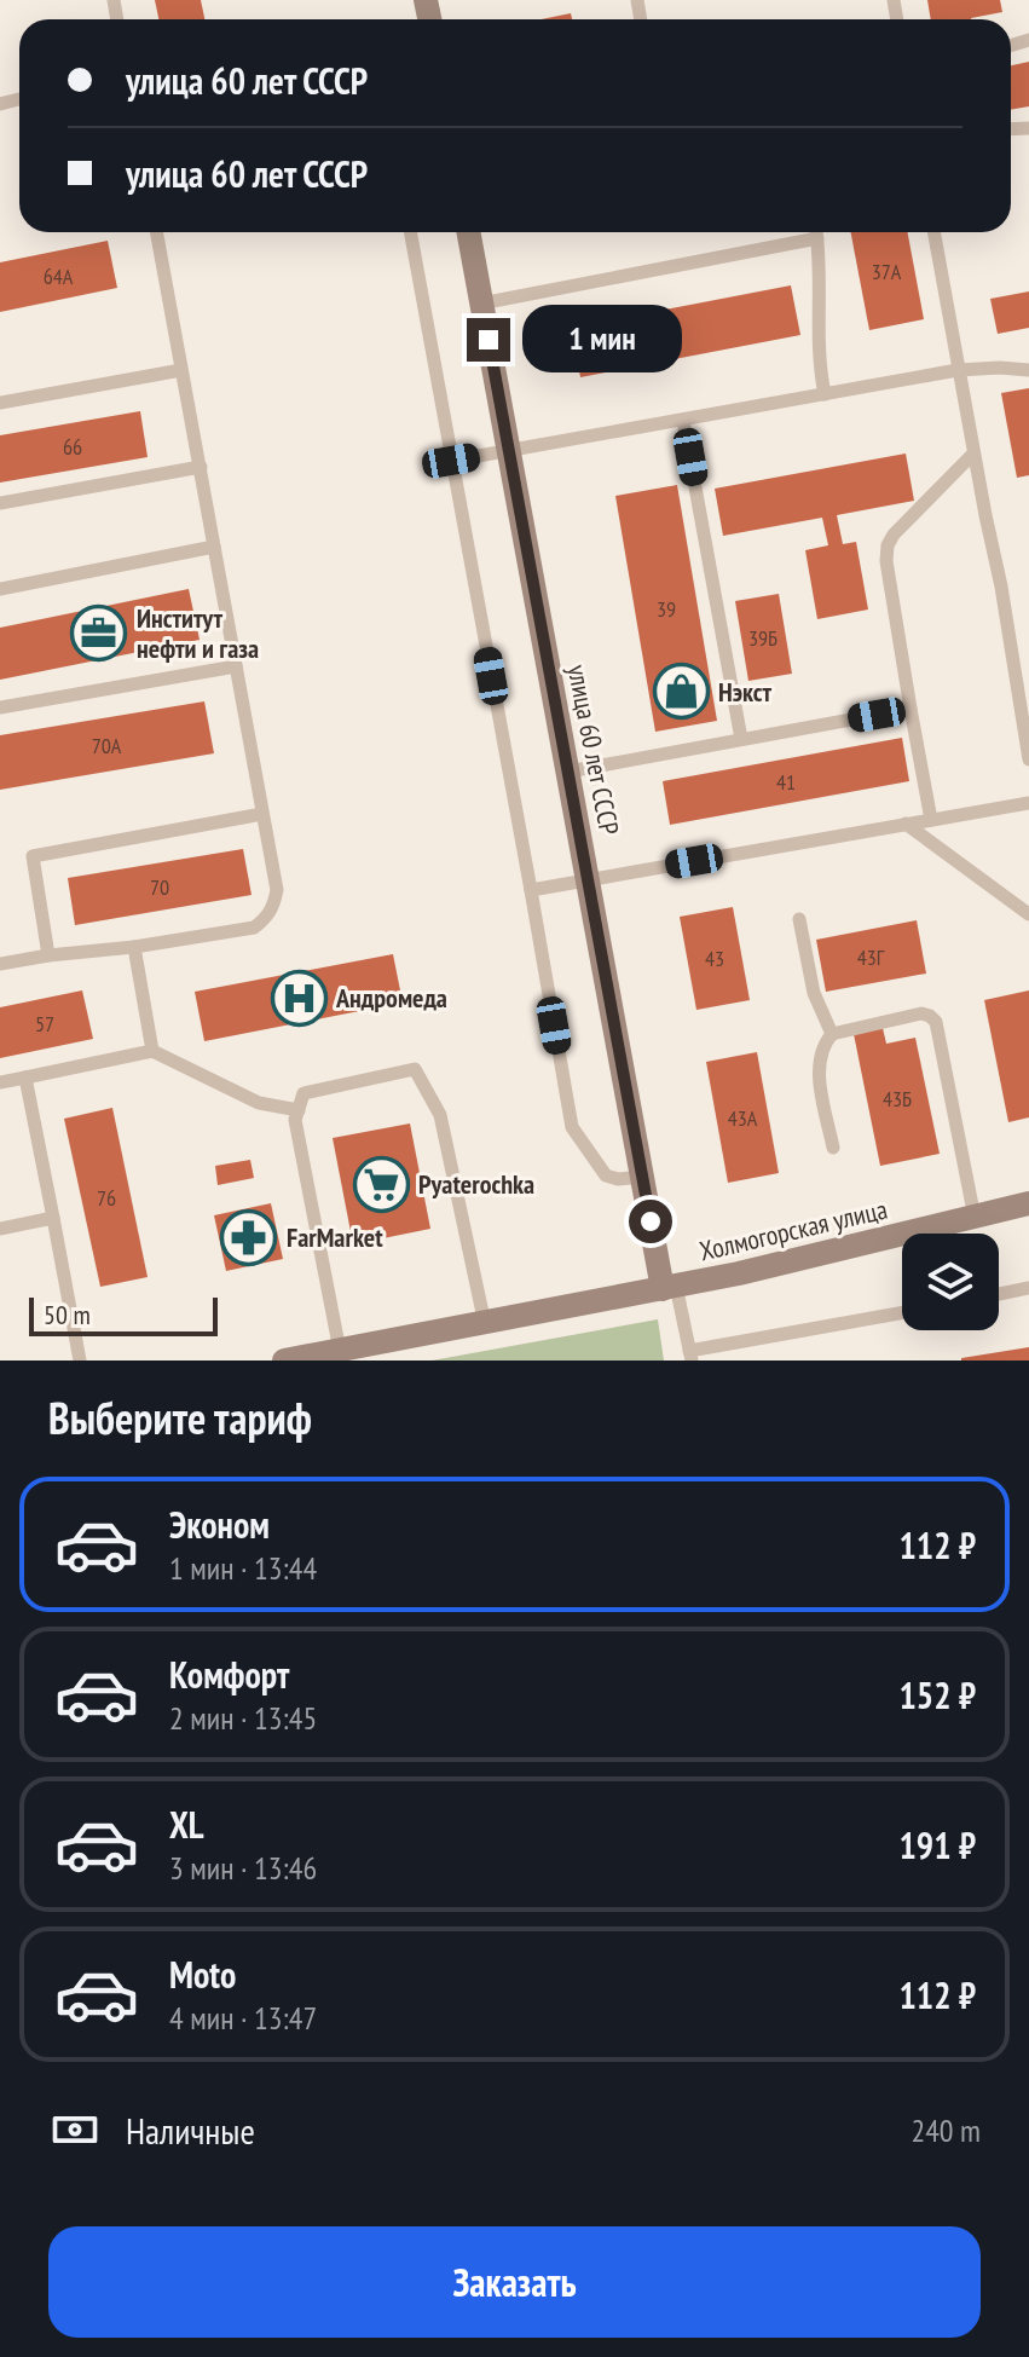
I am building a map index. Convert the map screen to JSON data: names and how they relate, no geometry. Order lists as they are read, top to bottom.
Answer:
{
  "streets": {
    "main road": ["улица 60 лет СССР", "Холмогорская улица"]
  },
  "crossings": [
    ["улица 60 лет СССР", "Холмогорская улица"]
  ],
  "places": {
    "office": ["Институт нефти и газа"],
    "shop": ["Нэкст"],
    "hospital": ["Андромеда"],
    "supermarket": ["Pyaterochka"],
    "pharmacy": ["FarMarket"]
  },
  "house_numbers": [
    "37А",
    "64А",
    "66",
    "39",
    "39Б",
    "70А",
    "41",
    "70",
    "43Г",
    "43",
    "57",
    "43Б",
    "43А",
    "76"
  ],
  "scale_bar": "50 m",
  "page": {
    "banner": ["улица 60 лет СССР", "улица 60 лет СССР"],
    "bubble": "1 мин",
    "scale": "50 m",
    "heading": "Выберите тариф",
    "list": [
      {
        "name": "Эконом",
        "note": "1 мин · 13:44",
        "value": "112 ₽"
      },
      {
        "name": "Комфорт",
        "note": "2 мин · 13:45",
        "value": "152 ₽"
      },
      {
        "name": "XL",
        "note": "3 мин · 13:46",
        "value": "191 ₽"
      },
      {
        "name": "Moto",
        "note": "4 мин · 13:47",
        "value": "112 ₽"
      }
    ],
    "pay": ["Наличные", "240 m"],
    "buttons": "Заказать"
  }
}
